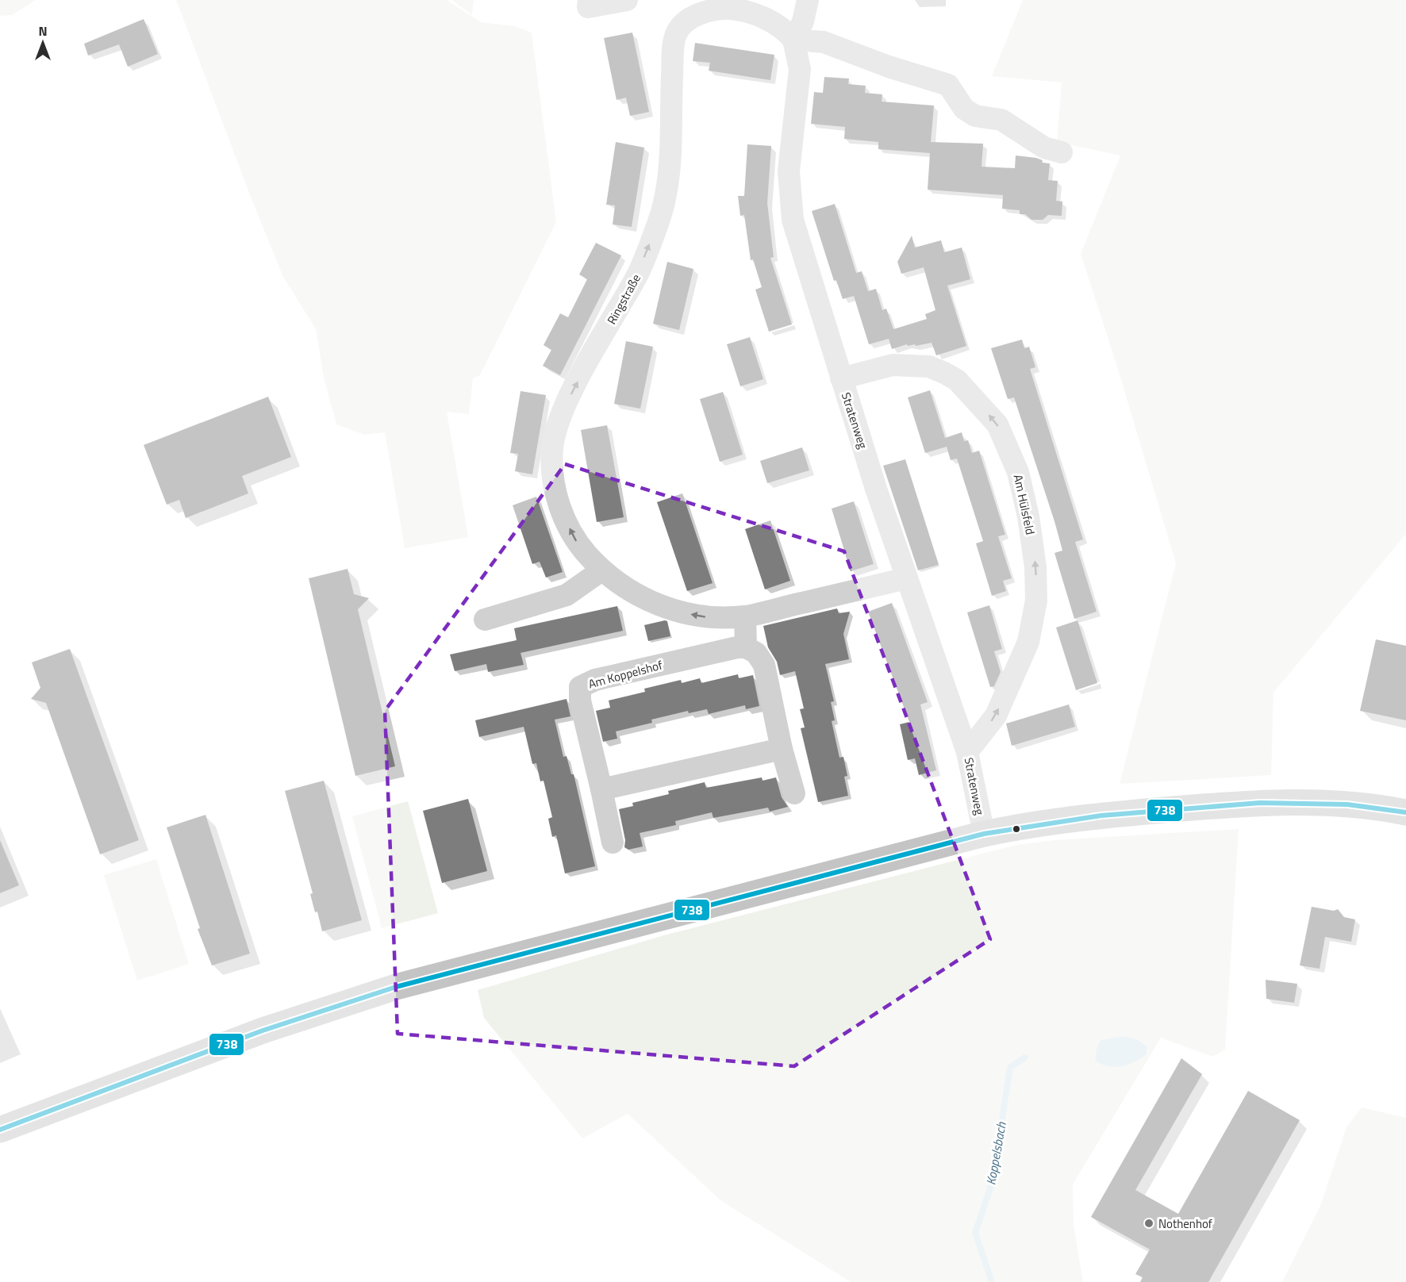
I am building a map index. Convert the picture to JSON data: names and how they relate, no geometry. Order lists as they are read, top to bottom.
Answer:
{
  "streets": {
    "street": [
      "Ringstraße",
      "Stratenweg",
      "Am Hülsfeld",
      "Am Koppelshof"
    ]
  },
  "crossings": [
    ["Ringstraße", "Stratenweg"],
    ["Stratenweg", "Am Hülsfeld"]
  ],
  "one_way": ["Ringstraße"],
  "water": ["Koppelsbach"],
  "places": ["Nothenhof"],
  "lines": ["transit line 738"],
  "north": "top"
}
